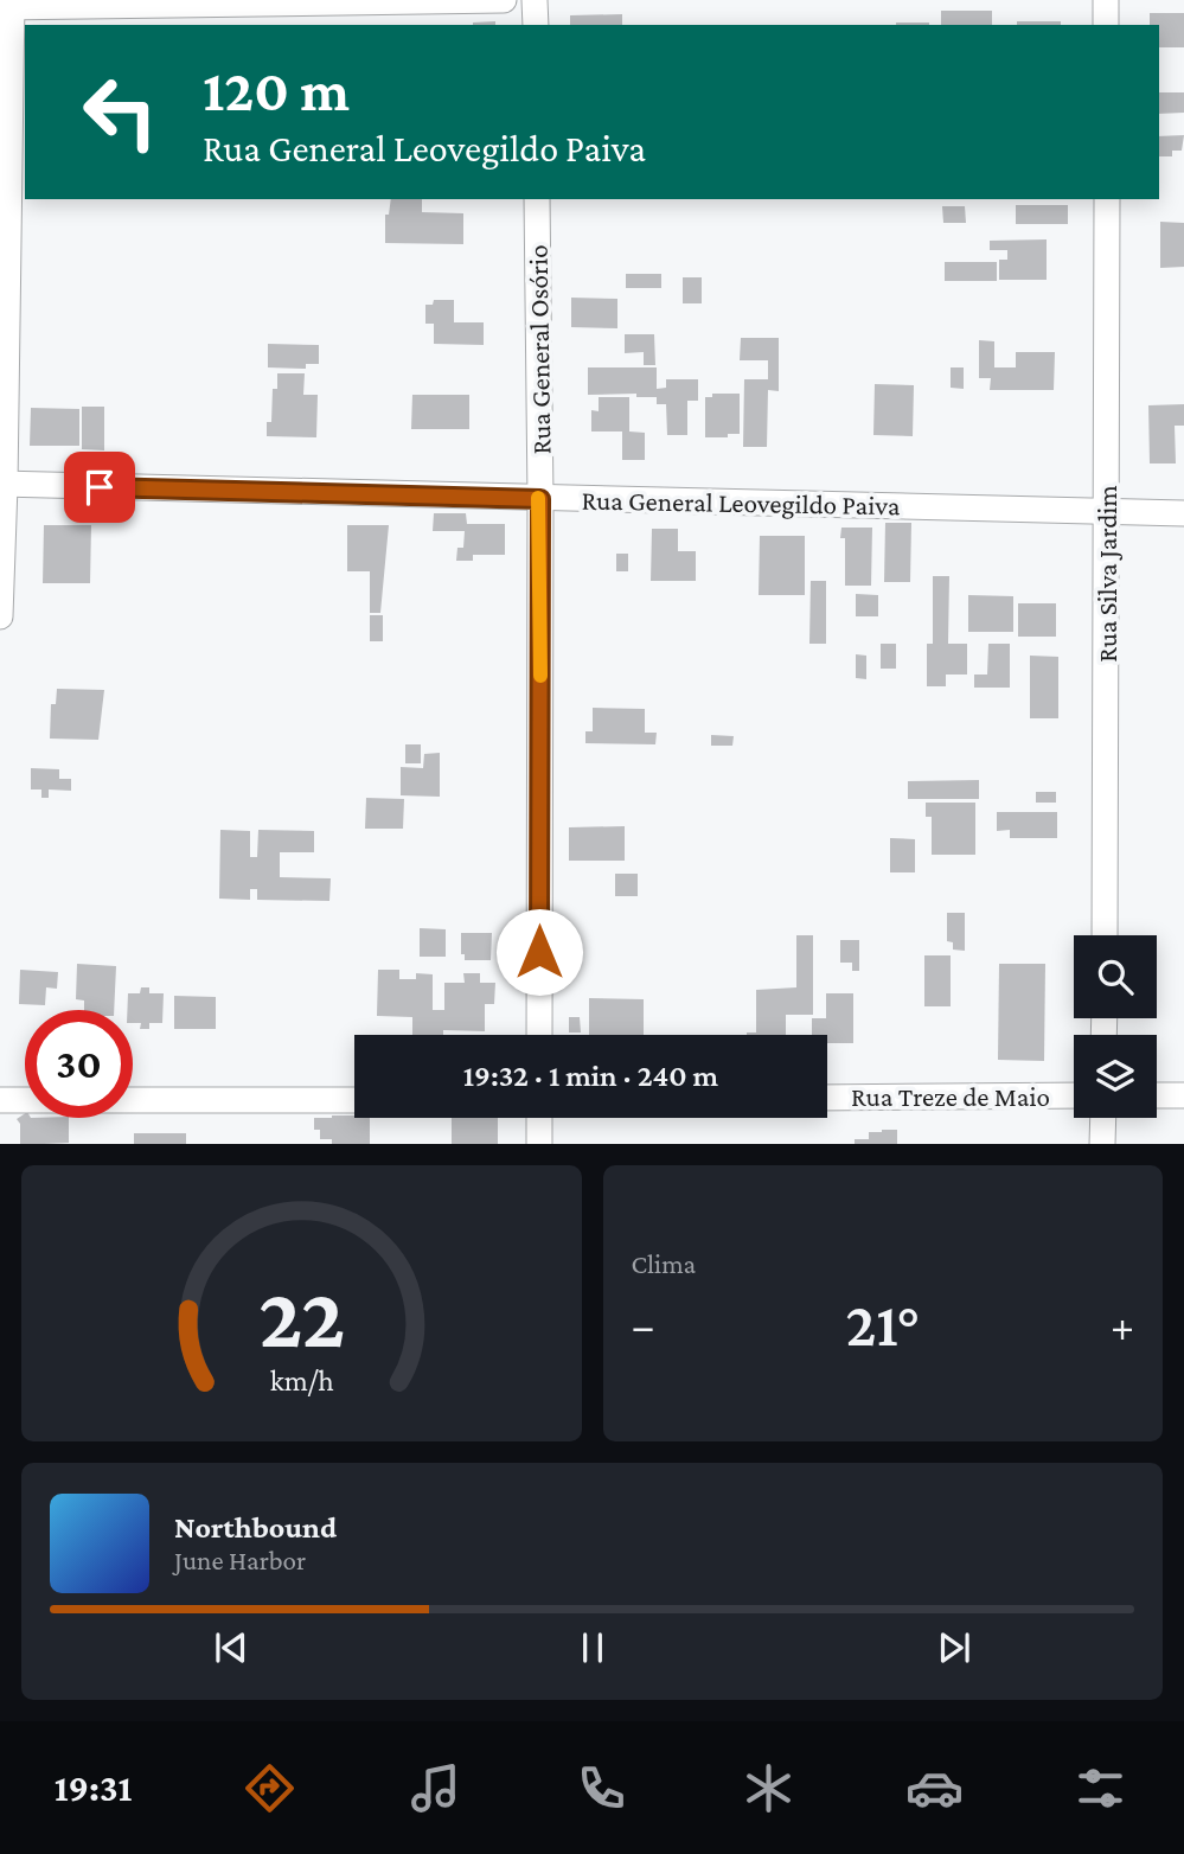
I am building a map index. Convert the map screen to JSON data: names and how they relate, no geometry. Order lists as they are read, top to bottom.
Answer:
{
  "streets": {
    "street": [
      "Rua General Osório",
      "Rua General Leovegildo Paiva",
      "Rua Silva Jardim",
      "Rua Treze de Maio"
    ]
  },
  "crossings": [
    ["Rua General Osório", "Rua General Leovegildo Paiva"],
    ["Rua General Leovegildo Paiva", "Rua Silva Jardim"]
  ],
  "page": {
    "turn": ["120 m", "Rua General Leovegildo Paiva"],
    "limit": "30",
    "trip": "19:32 · 1 min · 240 m",
    "tile": "Clima",
    "heat": ["−", "21°", "+"],
    "song": ["Northbound", "June Harbor"],
    "tabs": "19:31",
    "gauge": ["22", "km/h"]
  }
}
